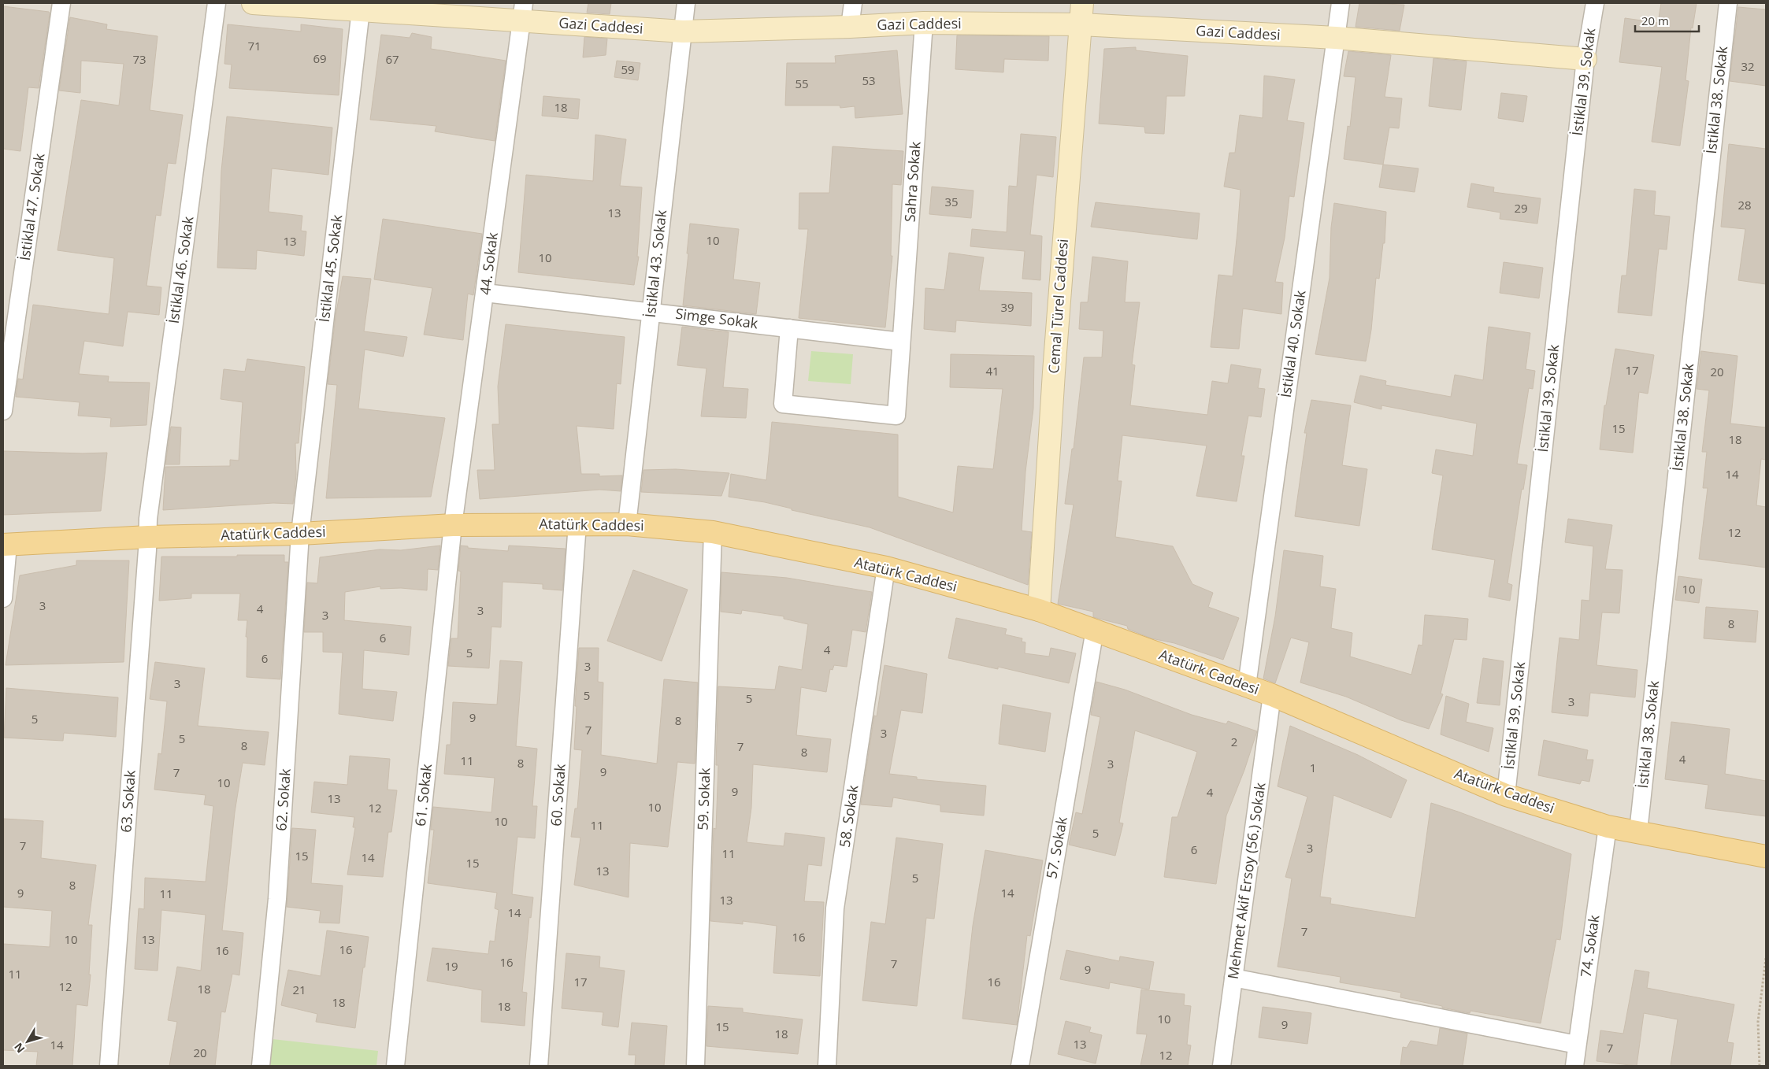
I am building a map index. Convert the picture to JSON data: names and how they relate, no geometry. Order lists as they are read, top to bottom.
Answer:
{
  "streets": {
    "main road": ["Atatürk Caddesi"],
    "street": [
      "Gazi Caddesi",
      "İstiklal 39. Sokak",
      "İstiklal 38. Sokak",
      "Sahra Sokak",
      "İstiklal 47. Sokak",
      "44. Sokak",
      "İstiklal 43. Sokak",
      "İstiklal 45. Sokak",
      "İstiklal 46. Sokak",
      "Cemal Türel Caddesi",
      "Simge Sokak",
      "İstiklal 40. Sokak",
      "61. Sokak",
      "60. Sokak",
      "59. Sokak",
      "62. Sokak",
      "63. Sokak",
      "58. Sokak",
      "57. Sokak",
      "Mehmet Akif Ersoy (56.) Sokak",
      "74. Sokak"
    ]
  },
  "crossings": [
    ["Gazi Caddesi", "İstiklal 39. Sokak"],
    ["Gazi Caddesi", "Sahra Sokak"],
    ["Gazi Caddesi", "44. Sokak"],
    ["Gazi Caddesi", "İstiklal 43. Sokak"],
    ["Gazi Caddesi", "İstiklal 45. Sokak"],
    ["Gazi Caddesi", "Cemal Türel Caddesi"],
    ["Gazi Caddesi", "İstiklal 40. Sokak"],
    ["İstiklal 39. Sokak", "Atatürk Caddesi"],
    ["İstiklal 38. Sokak", "Atatürk Caddesi"],
    ["Sahra Sokak", "Simge Sokak"],
    ["44. Sokak", "Simge Sokak"],
    ["44. Sokak", "Atatürk Caddesi"],
    ["44. Sokak", "61. Sokak"],
    ["İstiklal 43. Sokak", "Simge Sokak"],
    ["İstiklal 43. Sokak", "Atatürk Caddesi"],
    ["İstiklal 45. Sokak", "Atatürk Caddesi"],
    ["İstiklal 45. Sokak", "62. Sokak"],
    ["İstiklal 46. Sokak", "Atatürk Caddesi"],
    ["İstiklal 46. Sokak", "63. Sokak"],
    ["Cemal Türel Caddesi", "Atatürk Caddesi"],
    ["İstiklal 40. Sokak", "Atatürk Caddesi"],
    ["Atatürk Caddesi", "61. Sokak"],
    ["Atatürk Caddesi", "60. Sokak"],
    ["Atatürk Caddesi", "59. Sokak"],
    ["Atatürk Caddesi", "62. Sokak"],
    ["Atatürk Caddesi", "63. Sokak"],
    ["Atatürk Caddesi", "58. Sokak"],
    ["Atatürk Caddesi", "57. Sokak"],
    ["Atatürk Caddesi", "Mehmet Akif Ersoy (56.) Sokak"],
    ["Atatürk Caddesi", "74. Sokak"]
  ],
  "house_numbers": [
    "71",
    "69",
    "73",
    "67",
    "32",
    "59",
    "53",
    "55",
    "18",
    "35",
    "28",
    "29",
    "13",
    "10",
    "13",
    "10",
    "39",
    "17",
    "41",
    "20",
    "15",
    "18",
    "14",
    "12",
    "10",
    "3",
    "4",
    "3",
    "3",
    "8",
    "6",
    "4",
    "5",
    "6",
    "3",
    "3",
    "5",
    "5",
    "3",
    "9",
    "5",
    "8",
    "7",
    "3",
    "5",
    "2",
    "8",
    "7",
    "8",
    "4",
    "11",
    "8",
    "3",
    "1",
    "9",
    "7",
    "10",
    "9",
    "4",
    "13",
    "10",
    "12",
    "10",
    "11",
    "5",
    "7",
    "3",
    "6",
    "11",
    "15",
    "14",
    "15",
    "13",
    "5",
    "8",
    "9",
    "14",
    "11",
    "13",
    "14",
    "7",
    "16",
    "10",
    "13",
    "16",
    "16",
    "16",
    "7",
    "19",
    "9",
    "11",
    "17",
    "16",
    "12",
    "18",
    "21",
    "18",
    "18",
    "10",
    "9",
    "15",
    "18",
    "13",
    "14",
    "7",
    "20",
    "12"
  ],
  "scale_bar": "20 m",
  "north": "bottom left"
}
